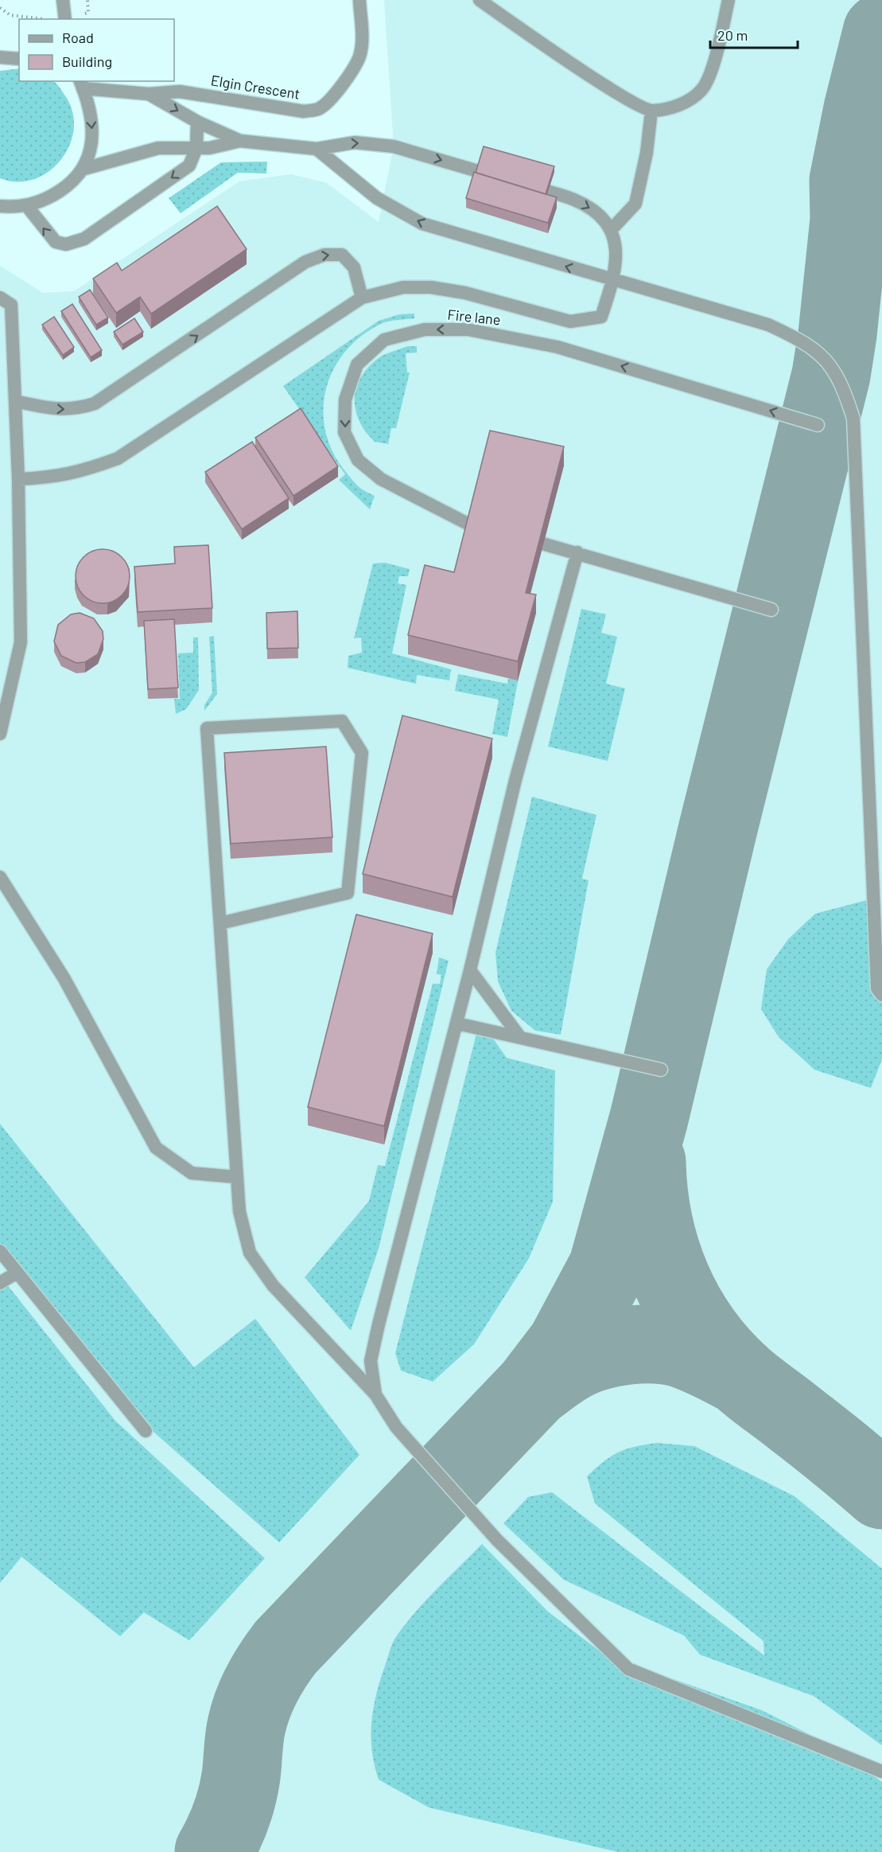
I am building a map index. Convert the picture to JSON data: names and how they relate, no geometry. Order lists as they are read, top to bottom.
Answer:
{
  "streets": {
    "street": ["Elgin Crescent", "Fire lane"]
  },
  "legend": ["Road", "Building"],
  "scale_bar": "20 m"
}
